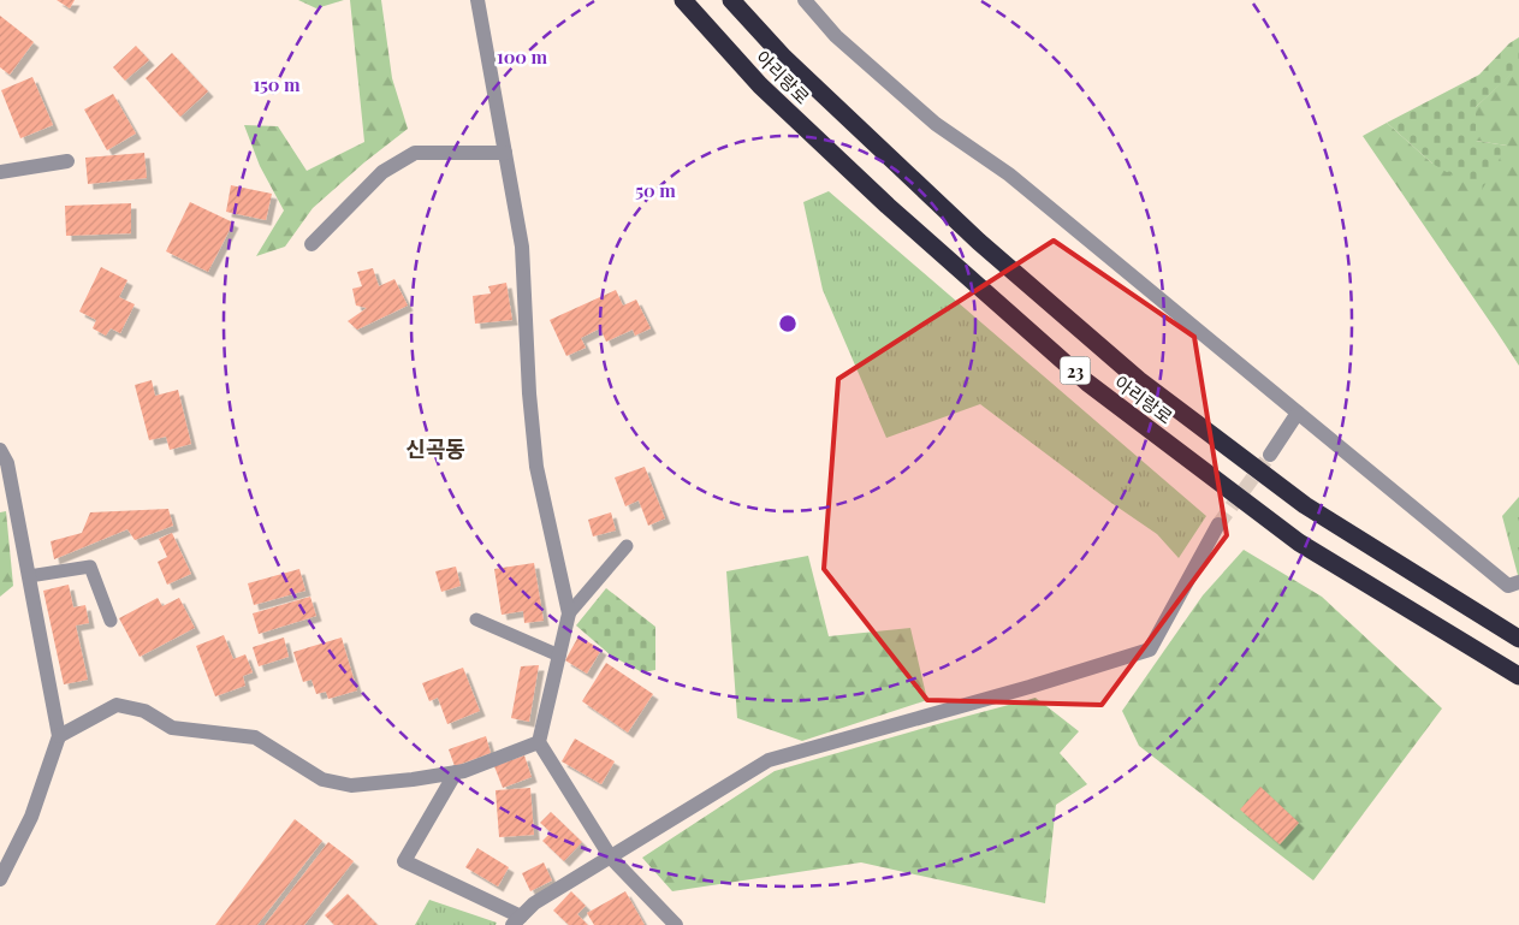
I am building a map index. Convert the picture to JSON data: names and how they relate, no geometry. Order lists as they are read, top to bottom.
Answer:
{
  "streets": {
    "highway": ["아리랑로", "23"]
  },
  "districts": ["신곡동"],
  "rings": ["100 m", "150 m", "50 m"]
}
